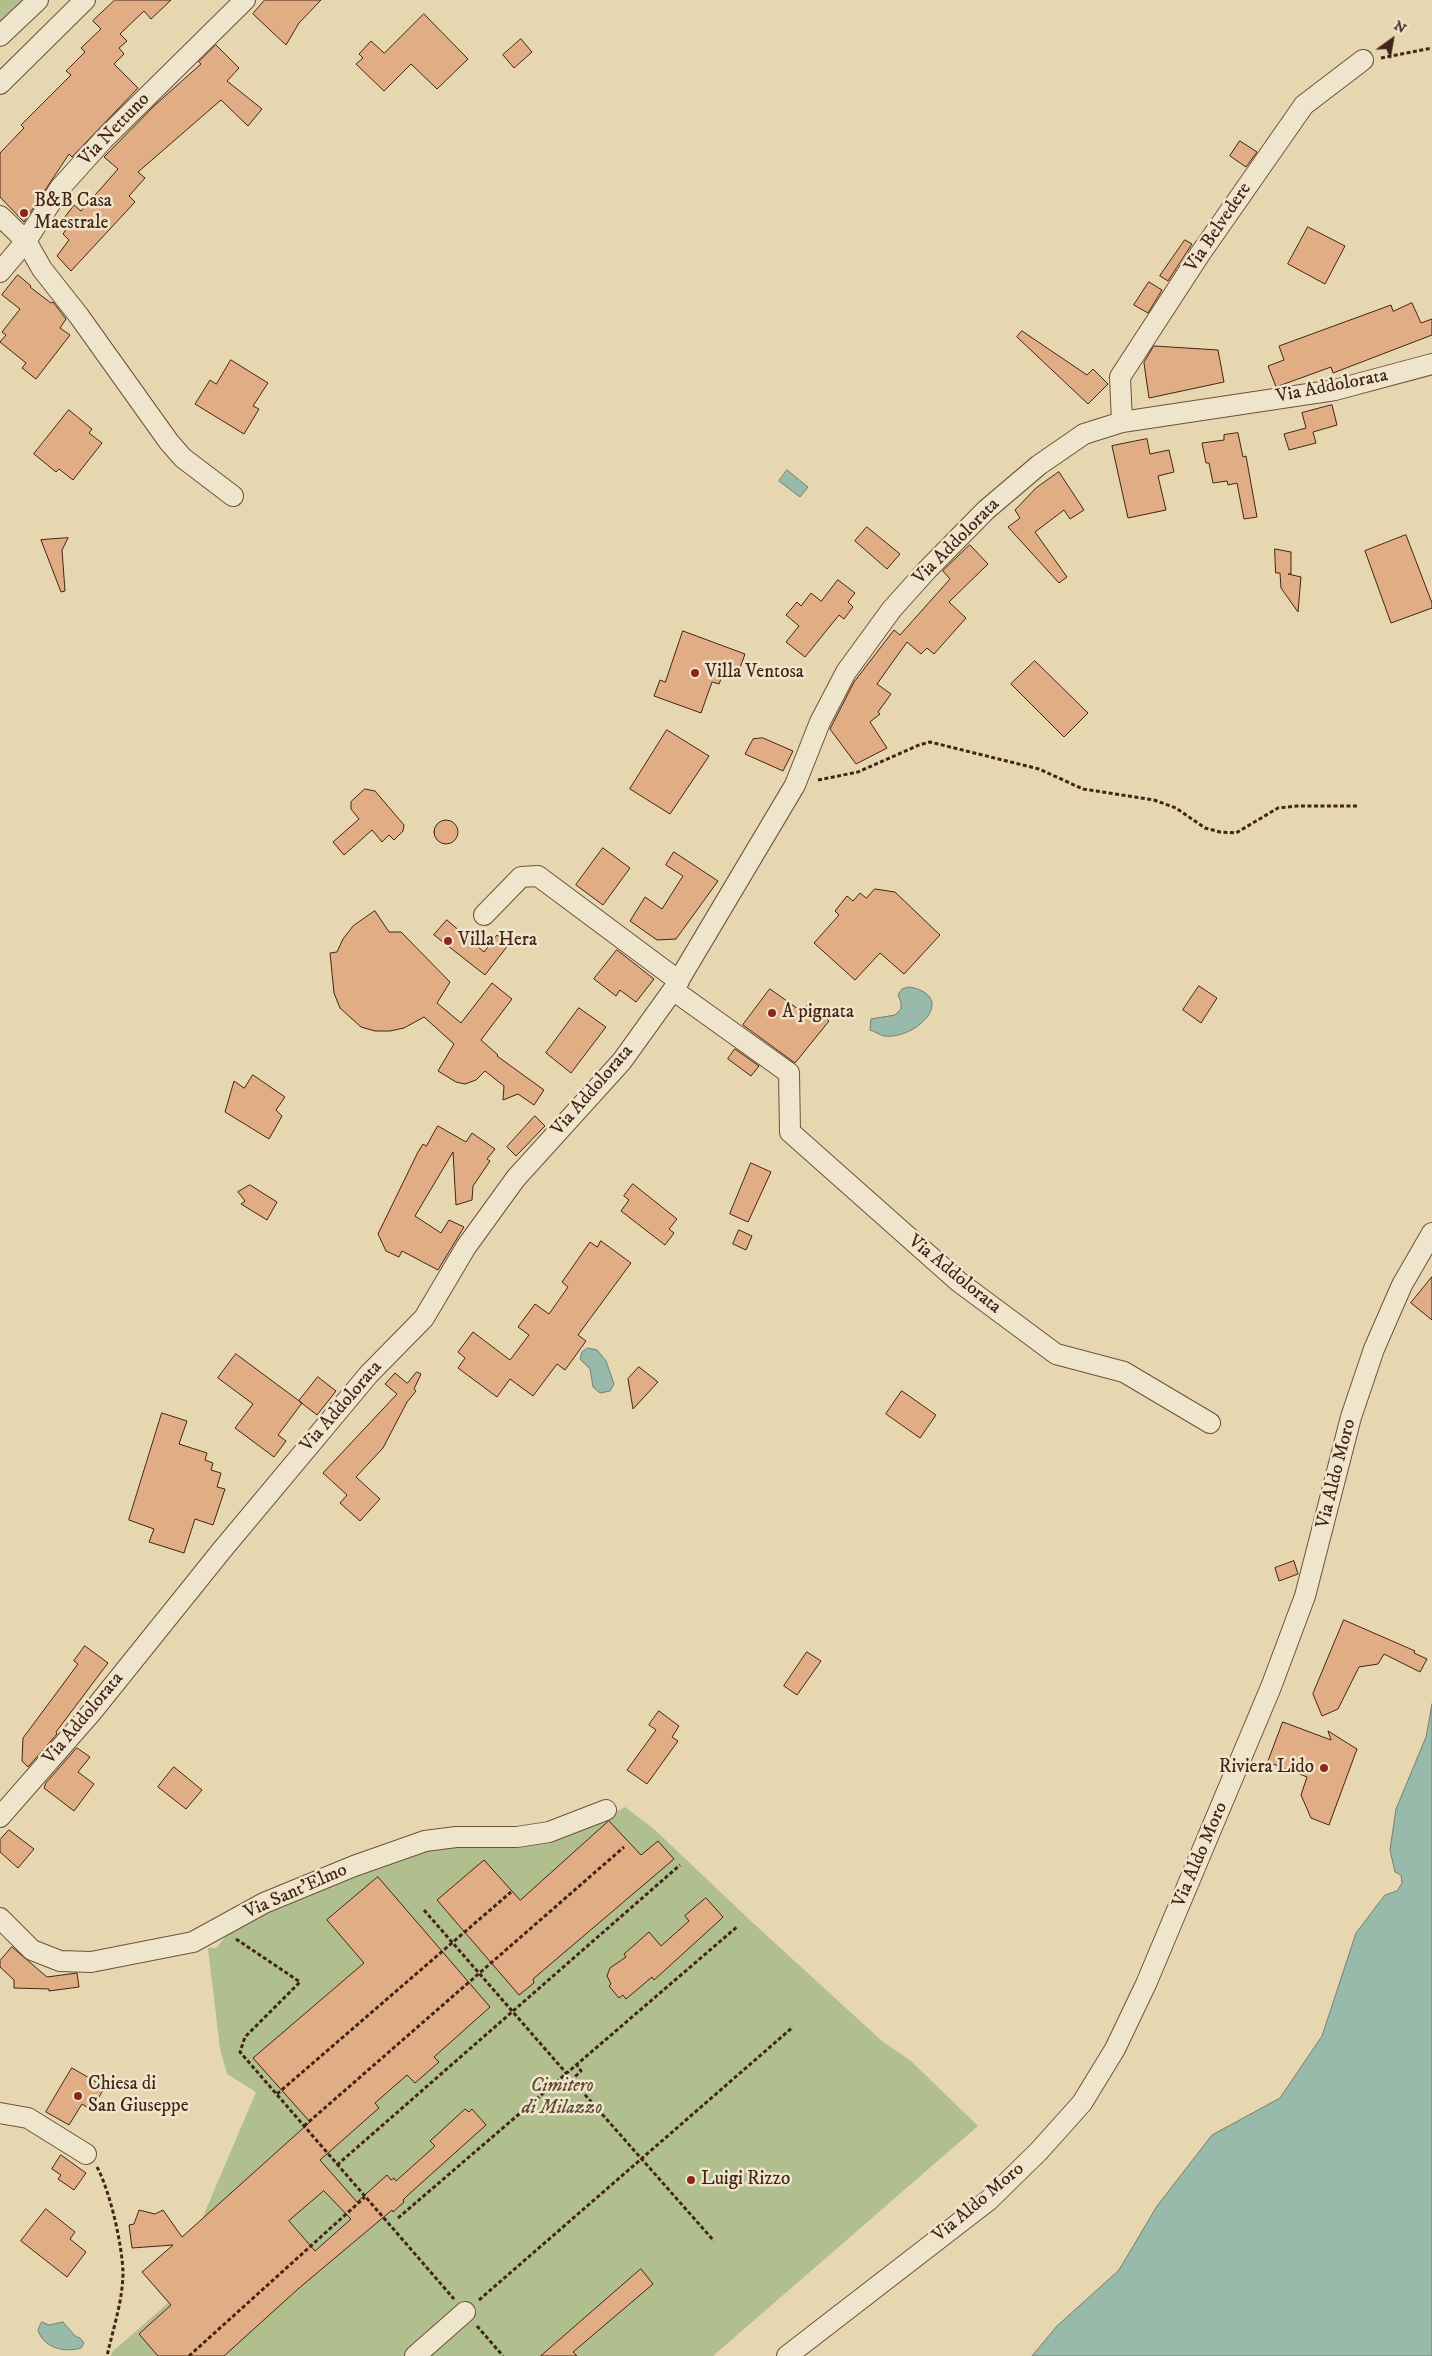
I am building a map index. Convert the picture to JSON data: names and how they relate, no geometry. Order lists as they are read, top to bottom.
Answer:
{
  "streets": {
    "street": [
      "Via Nettuno",
      "Via Belvedere",
      "Via Addolorata",
      "Via Aldo Moro",
      "Via Sant'Elmo"
    ]
  },
  "crossings": [
    ["Via Belvedere", "Via Addolorata"]
  ],
  "parks": ["Cimitero di Milazzo"],
  "places": [
    "B&B Casa Maestrale",
    "Villa Ventosa",
    "Villa Hera",
    "A pignata",
    "Riviera Lido",
    "Chiesa di San Giuseppe",
    "Luigi Rizzo"
  ],
  "north": "top right"
}
